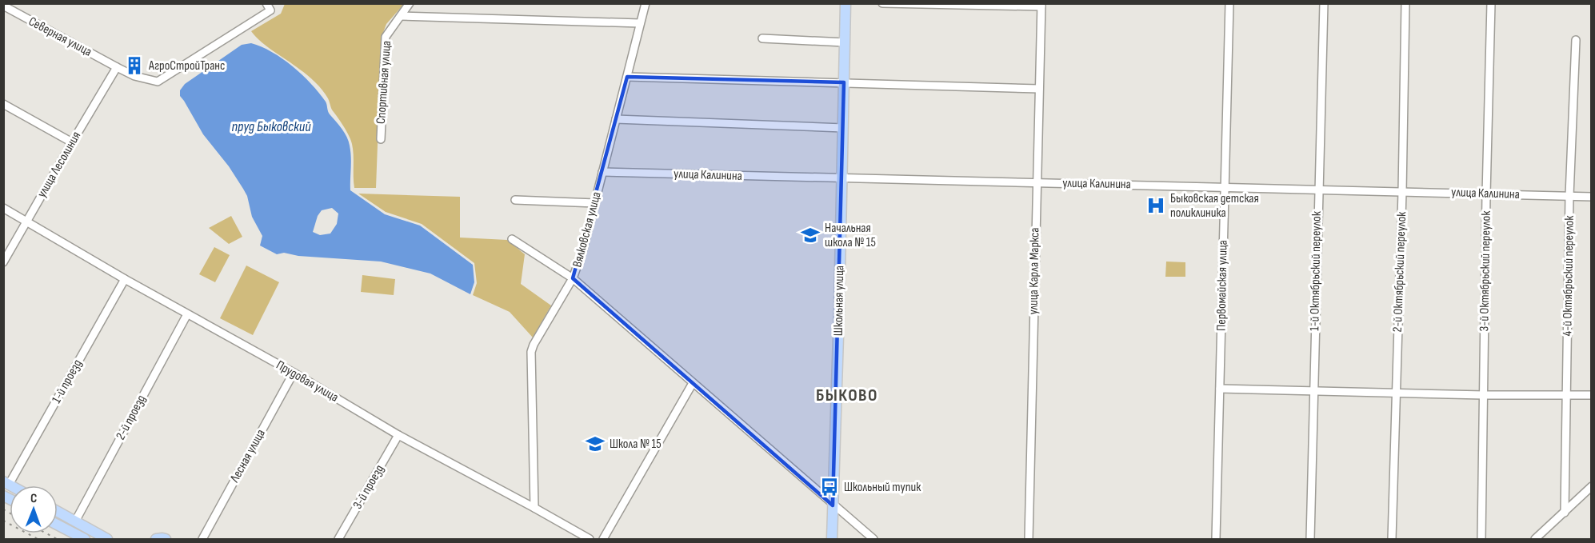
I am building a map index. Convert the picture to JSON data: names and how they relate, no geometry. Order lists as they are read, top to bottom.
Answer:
{
  "streets": {
    "main road": ["Школьная улица"],
    "street": [
      "Северная улица",
      "Спортивная улица",
      "улица Лесолиния",
      "улица Калинина",
      "Вялковская улица",
      "улица Карла Маркса",
      "1-й Октябрьский переулок",
      "3-й Октябрьский переулок",
      "2-й Октябрьский переулок",
      "4-й Октябрьский переулок",
      "Первомайская улица",
      "1-й проезд",
      "Прудовая улица",
      "2-й проезд",
      "Лесная улица",
      "3-й проезд"
    ]
  },
  "crossings": [
    ["Северная улица", "улица Лесолиния"],
    ["улица Лесолиния", "Прудовая улица"],
    ["улица Калинина", "Вялковская улица"],
    ["улица Калинина", "улица Карла Маркса"],
    ["улица Калинина", "1-й Октябрьский переулок"],
    ["улица Калинина", "3-й Октябрьский переулок"],
    ["улица Калинина", "2-й Октябрьский переулок"],
    ["улица Калинина", "4-й Октябрьский переулок"],
    ["улица Калинина", "Первомайская улица"],
    ["улица Калинина", "Школьная улица"],
    ["Вялковская улица", "Прудовая улица"],
    ["1-й проезд", "Прудовая улица"],
    ["Прудовая улица", "2-й проезд"],
    ["Прудовая улица", "Лесная улица"],
    ["Прудовая улица", "3-й проезд"]
  ],
  "districts": ["БЫКОВО"],
  "water": ["пруд Быковский"],
  "places": {
    "building": ["АгроСтройТранс"],
    "hospital": ["Быковская детская поликлиника"],
    "school or university": ["Начальная школа № 15", "Школа № 15"],
    "bus stop": ["Школьный тупик"]
  },
  "north": "top"
}
